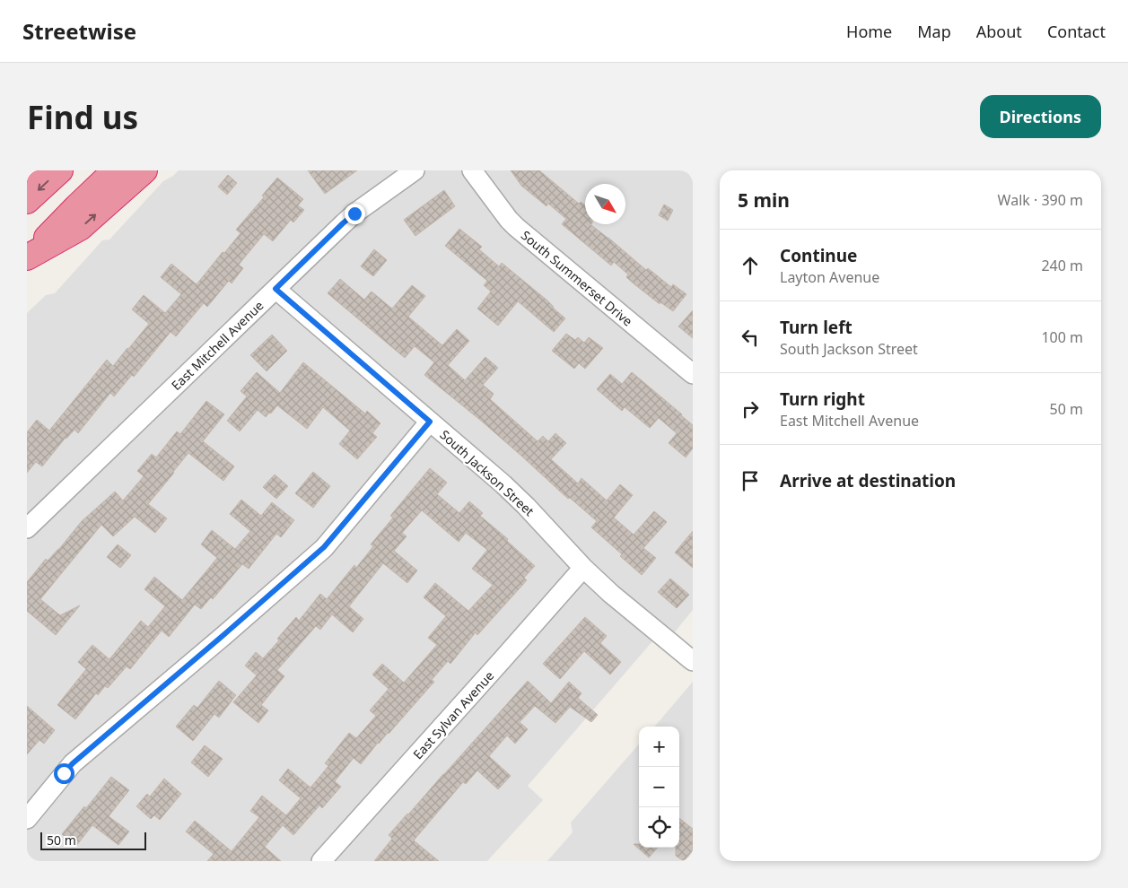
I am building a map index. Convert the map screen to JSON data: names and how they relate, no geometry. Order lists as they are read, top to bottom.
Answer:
{
  "streets": {
    "street": [
      "South Summerset Drive",
      "East Mitchell Avenue",
      "South Jackson Street",
      "East Sylvan Avenue"
    ]
  },
  "crossings": [
    ["East Mitchell Avenue", "South Jackson Street"],
    ["South Jackson Street", "East Sylvan Avenue"]
  ],
  "scale_bar": "50 m",
  "north": "bottom right",
  "page": {
    "header": "Streetwise",
    "nav": [
      "Home",
      "Map",
      "About",
      "Contact"
    ],
    "buttons": "Directions",
    "title": "Find us",
    "heading": ["5 min", "Walk · 390 m"],
    "list": [
      ["Continue", "Layton Avenue", "240 m"],
      ["Turn left", "South Jackson Street", "100 m"],
      ["Turn right", "East Mitchell Avenue", "50 m"],
      "Arrive at destination"
    ],
    "map_buttons": ["+", "−"],
    "scale": "50 m"
  }
}
